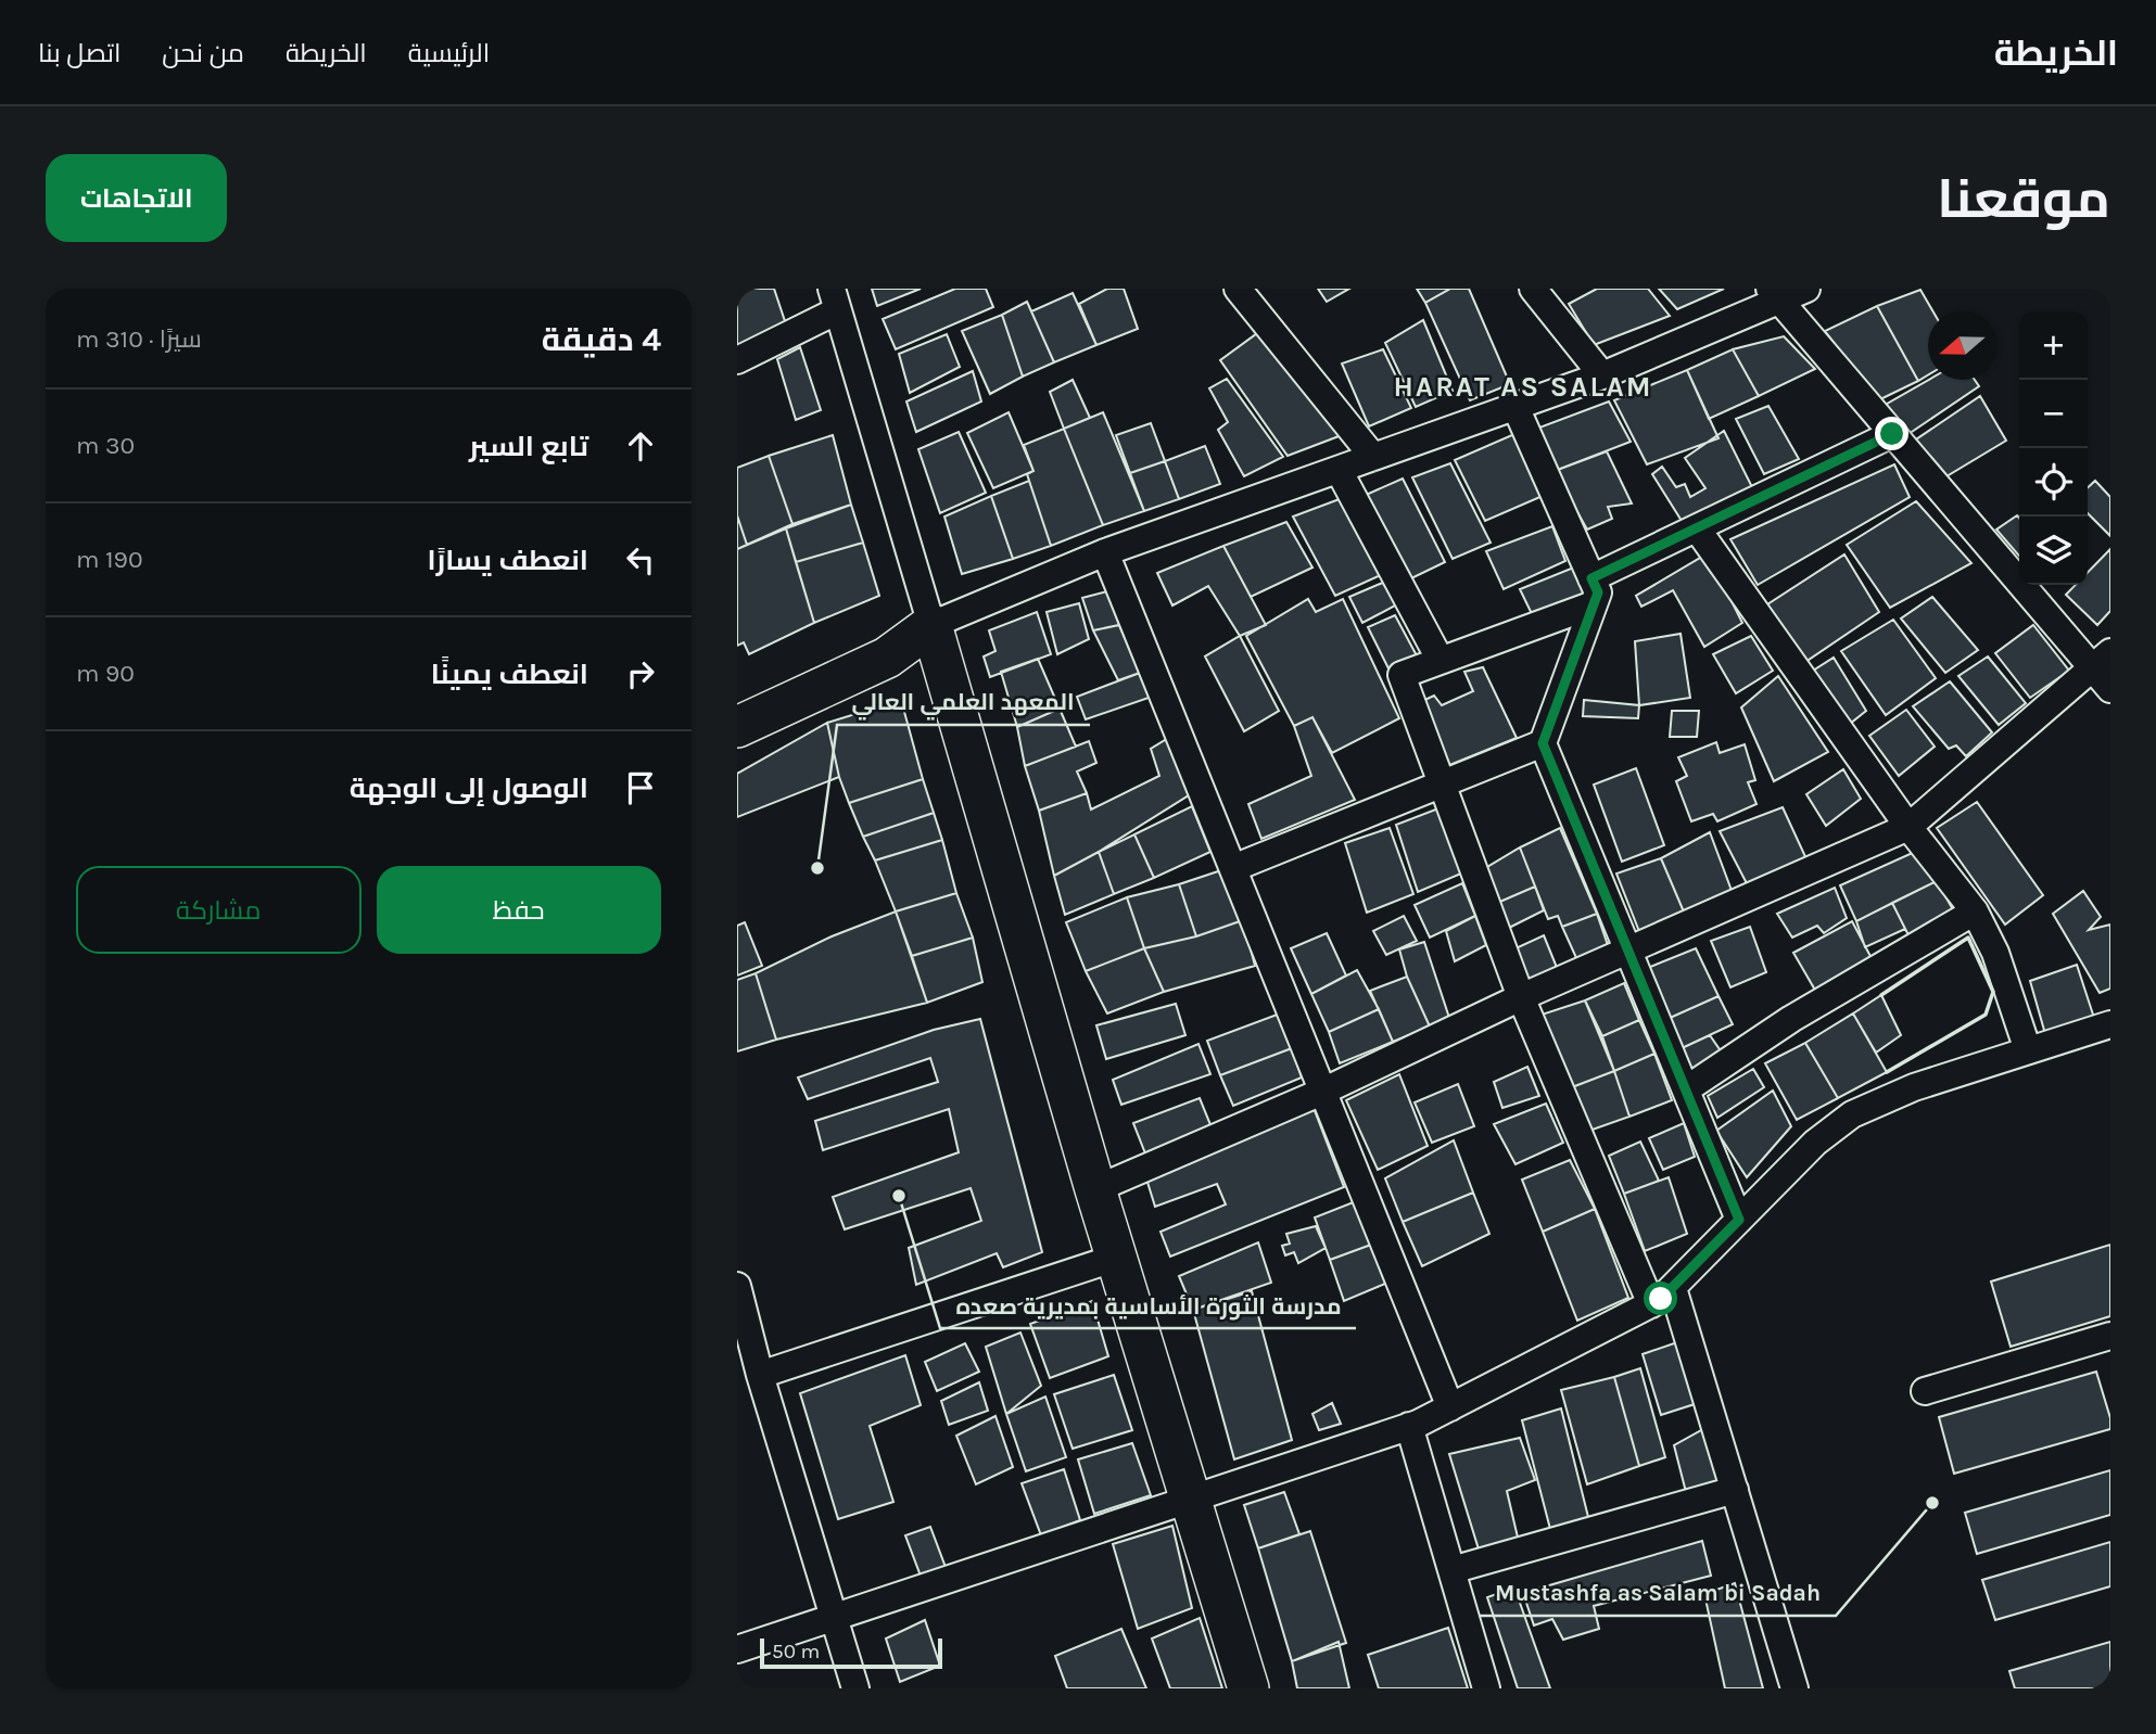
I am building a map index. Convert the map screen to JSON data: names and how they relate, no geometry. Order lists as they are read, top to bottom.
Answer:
{
  "districts": ["HARAT AS SALAM"],
  "places": ["المعهد العلمي العالي", "مدرسة الثورة الأساسية بمديرية صعده", "Mustashfa as Salam bi Sadah"],
  "scale_bar": "50 m",
  "north": "left",
  "page": {
    "header": "الخريطة",
    "nav": [
      "الرئيسية",
      "الخريطة",
      "من نحن",
      "اتصل بنا"
    ],
    "title": "موقعنا",
    "buttons": [
      "الاتجاهات",
      ["حفظ", "مشاركة"]
    ],
    "heading": ["4 دقيقة", "سيرًا · 310 m"],
    "map_buttons": ["+", "−"],
    "list": [
      ["تابع السير", "30 m"],
      ["انعطف يسارًا", "190 m"],
      ["انعطف يمينًا", "90 m"],
      "الوصول إلى الوجهة"
    ],
    "scale": "50 m"
  }
}
